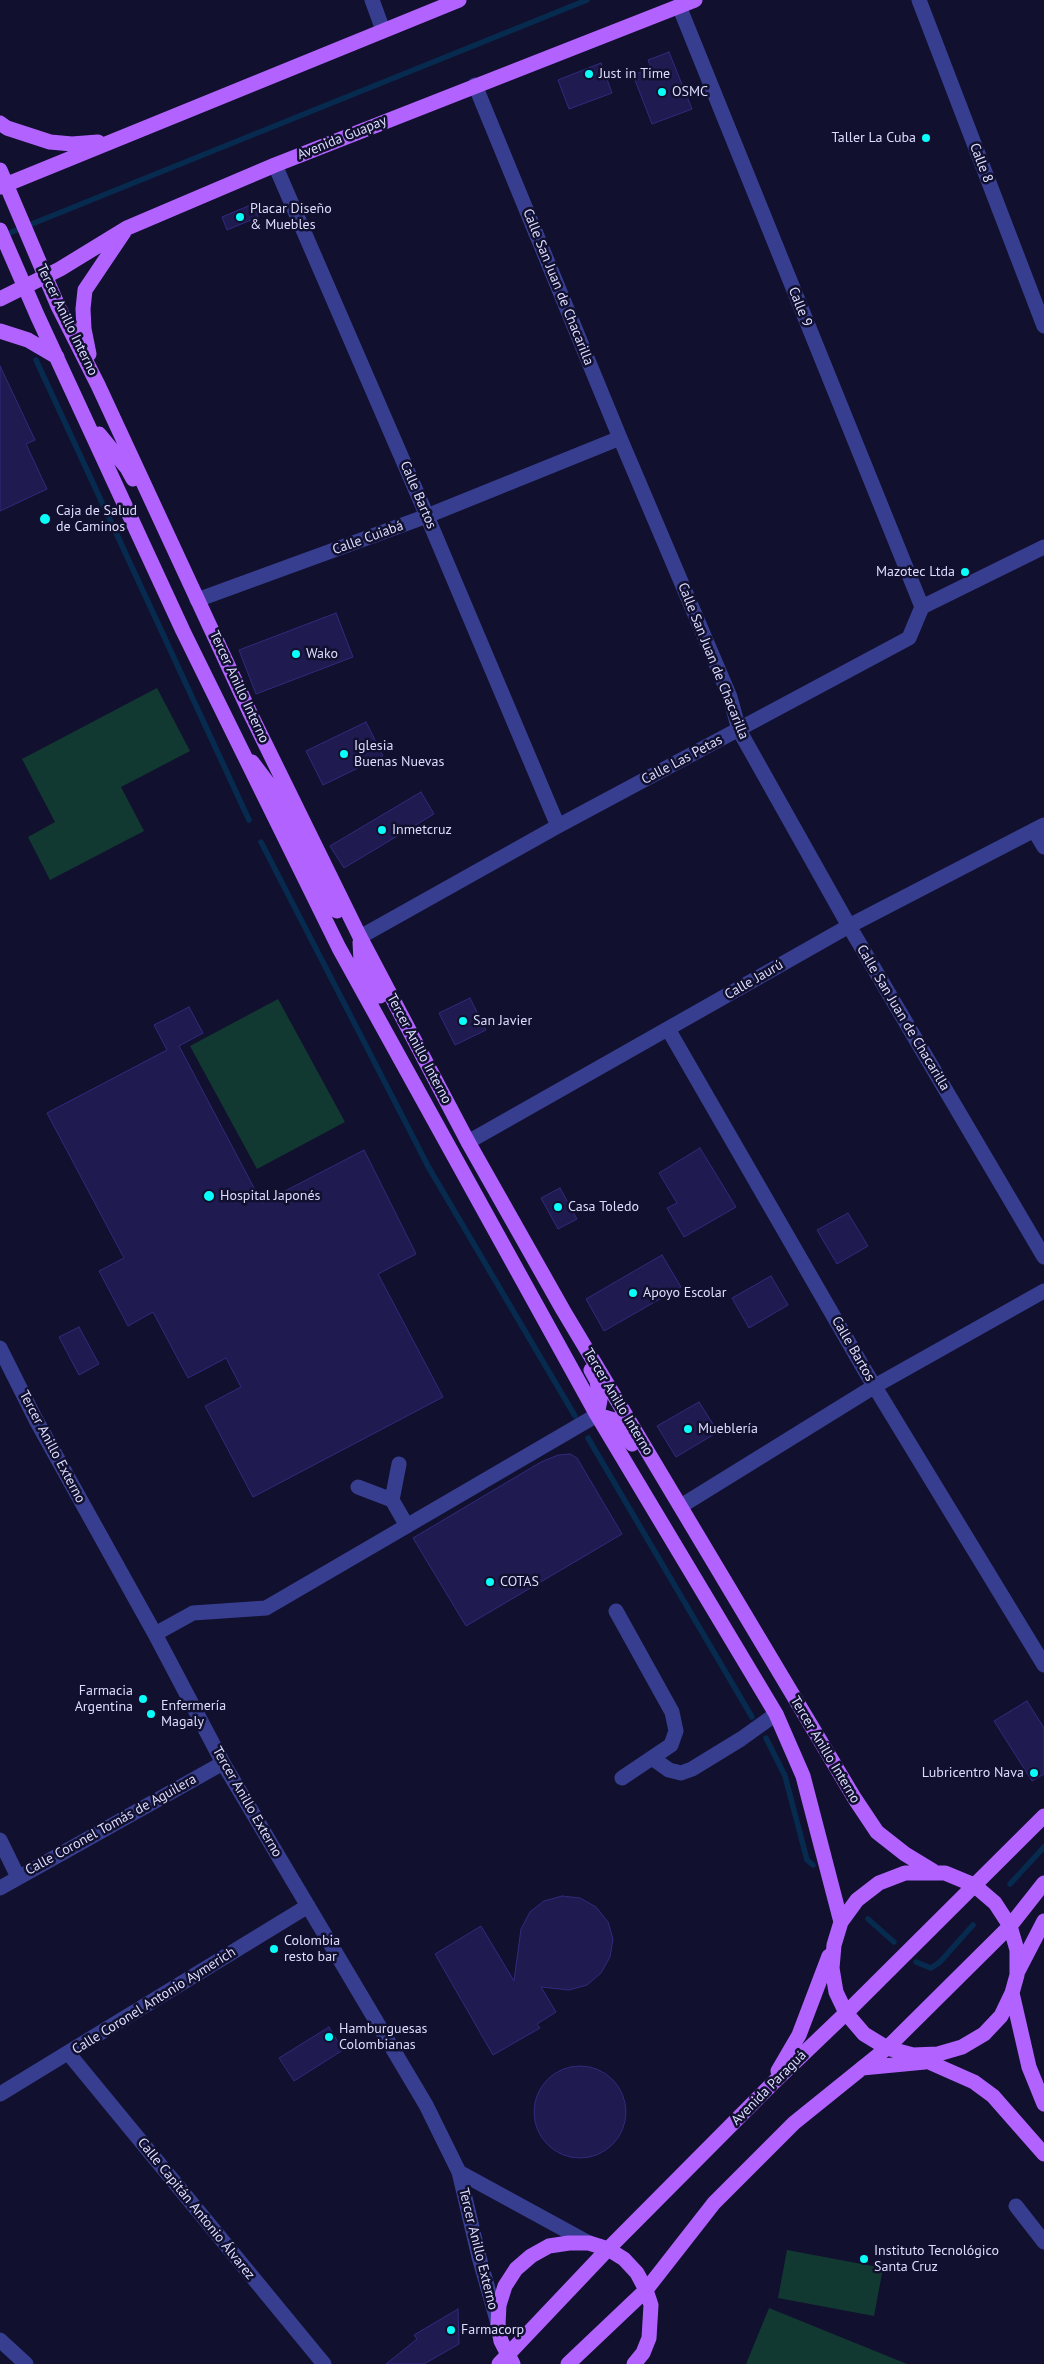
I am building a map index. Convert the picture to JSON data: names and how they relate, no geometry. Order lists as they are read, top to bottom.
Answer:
{
  "streets": {
    "main road": ["Avenida Guapay", "Tercer Anillo Interno", "Avenida Paraguá"],
    "street": [
      "Calle 8",
      "Calle San Juan de Chacarilla",
      "Calle 9",
      "Calle Bartos",
      "Calle Cuiabá",
      "Calle Las Petas",
      "Calle Jaurú",
      "Tercer Anillo Externo",
      "Calle Coronel Tomás de Aguilera",
      "Calle Coronel Antonio Aymerich",
      "Calle Capitán Antonio Álvarez"
    ]
  },
  "crossings": [
    ["Avenida Guapay", "Calle San Juan de Chacarilla"],
    ["Avenida Guapay", "Calle 9"],
    ["Avenida Guapay", "Tercer Anillo Interno"],
    ["Avenida Guapay", "Calle Bartos"],
    ["Calle San Juan de Chacarilla", "Calle Cuiabá"],
    ["Calle San Juan de Chacarilla", "Calle Las Petas"],
    ["Calle San Juan de Chacarilla", "Calle Jaurú"],
    ["Calle 9", "Calle Las Petas"],
    ["Tercer Anillo Interno", "Calle Cuiabá"],
    ["Tercer Anillo Interno", "Calle Las Petas"],
    ["Tercer Anillo Interno", "Calle Jaurú"],
    ["Tercer Anillo Interno", "Avenida Paraguá"],
    ["Calle Bartos", "Calle Cuiabá"],
    ["Calle Bartos", "Calle Las Petas"],
    ["Calle Bartos", "Calle Jaurú"],
    ["Tercer Anillo Externo", "Calle Coronel Tomás de Aguilera"],
    ["Tercer Anillo Externo", "Calle Coronel Antonio Aymerich"],
    ["Calle Coronel Antonio Aymerich", "Calle Capitán Antonio Álvarez"]
  ],
  "places": [
    "Just in Time",
    "OSMC",
    "Taller La Cuba",
    "Placar Diseño & Muebles",
    "Caja de Salud de Caminos",
    "Mazotec Ltda",
    "Wako",
    "Iglesia Buenas Nuevas",
    "Inmetcruz",
    "San Javier",
    "Hospital Japonés",
    "Casa Toledo",
    "Apoyo Escolar",
    "Mueblería",
    "COTAS",
    "Farmacia Argentina",
    "Enfermería Magaly",
    "Lubricentro Nava",
    "Colombia resto bar",
    "Hamburguesas Colombianas",
    "Instituto Tecnológico Santa Cruz",
    "Farmacorp"
  ]
}
